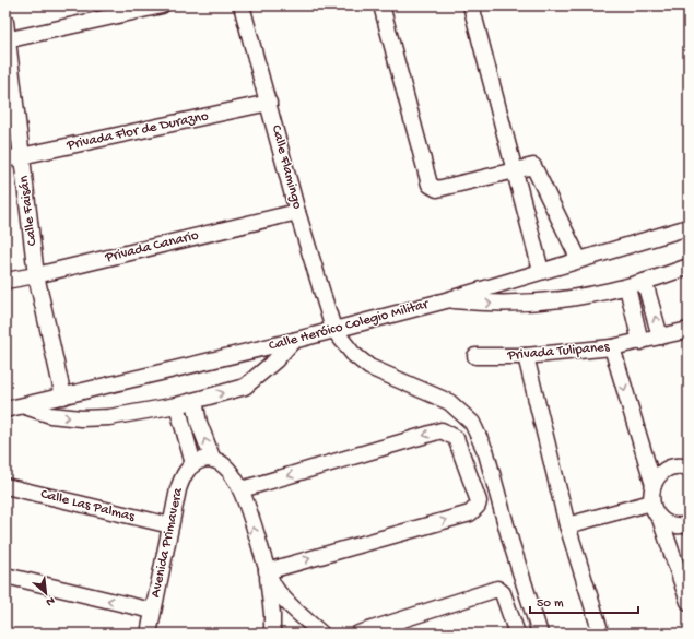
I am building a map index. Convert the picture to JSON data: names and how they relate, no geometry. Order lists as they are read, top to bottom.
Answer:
{
  "streets": {
    "street": [
      "Privada Flor de Durazno",
      "Calle Flamingo",
      "Calle Faisán",
      "Privada Canario",
      "Calle Heróico Colegio Militar",
      "Privada Tulipanes",
      "Calle Las Palmas",
      "Avenida Primavera"
    ]
  },
  "crossings": [
    ["Privada Flor de Durazno", "Calle Flamingo"],
    ["Privada Flor de Durazno", "Calle Faisán"],
    ["Calle Flamingo", "Privada Canario"],
    ["Calle Flamingo", "Calle Heróico Colegio Militar"],
    ["Calle Faisán", "Privada Canario"],
    ["Calle Faisán", "Calle Heróico Colegio Militar"],
    ["Calle Las Palmas", "Avenida Primavera"]
  ],
  "scale_bar": "50 m",
  "north": "bottom right"
}
